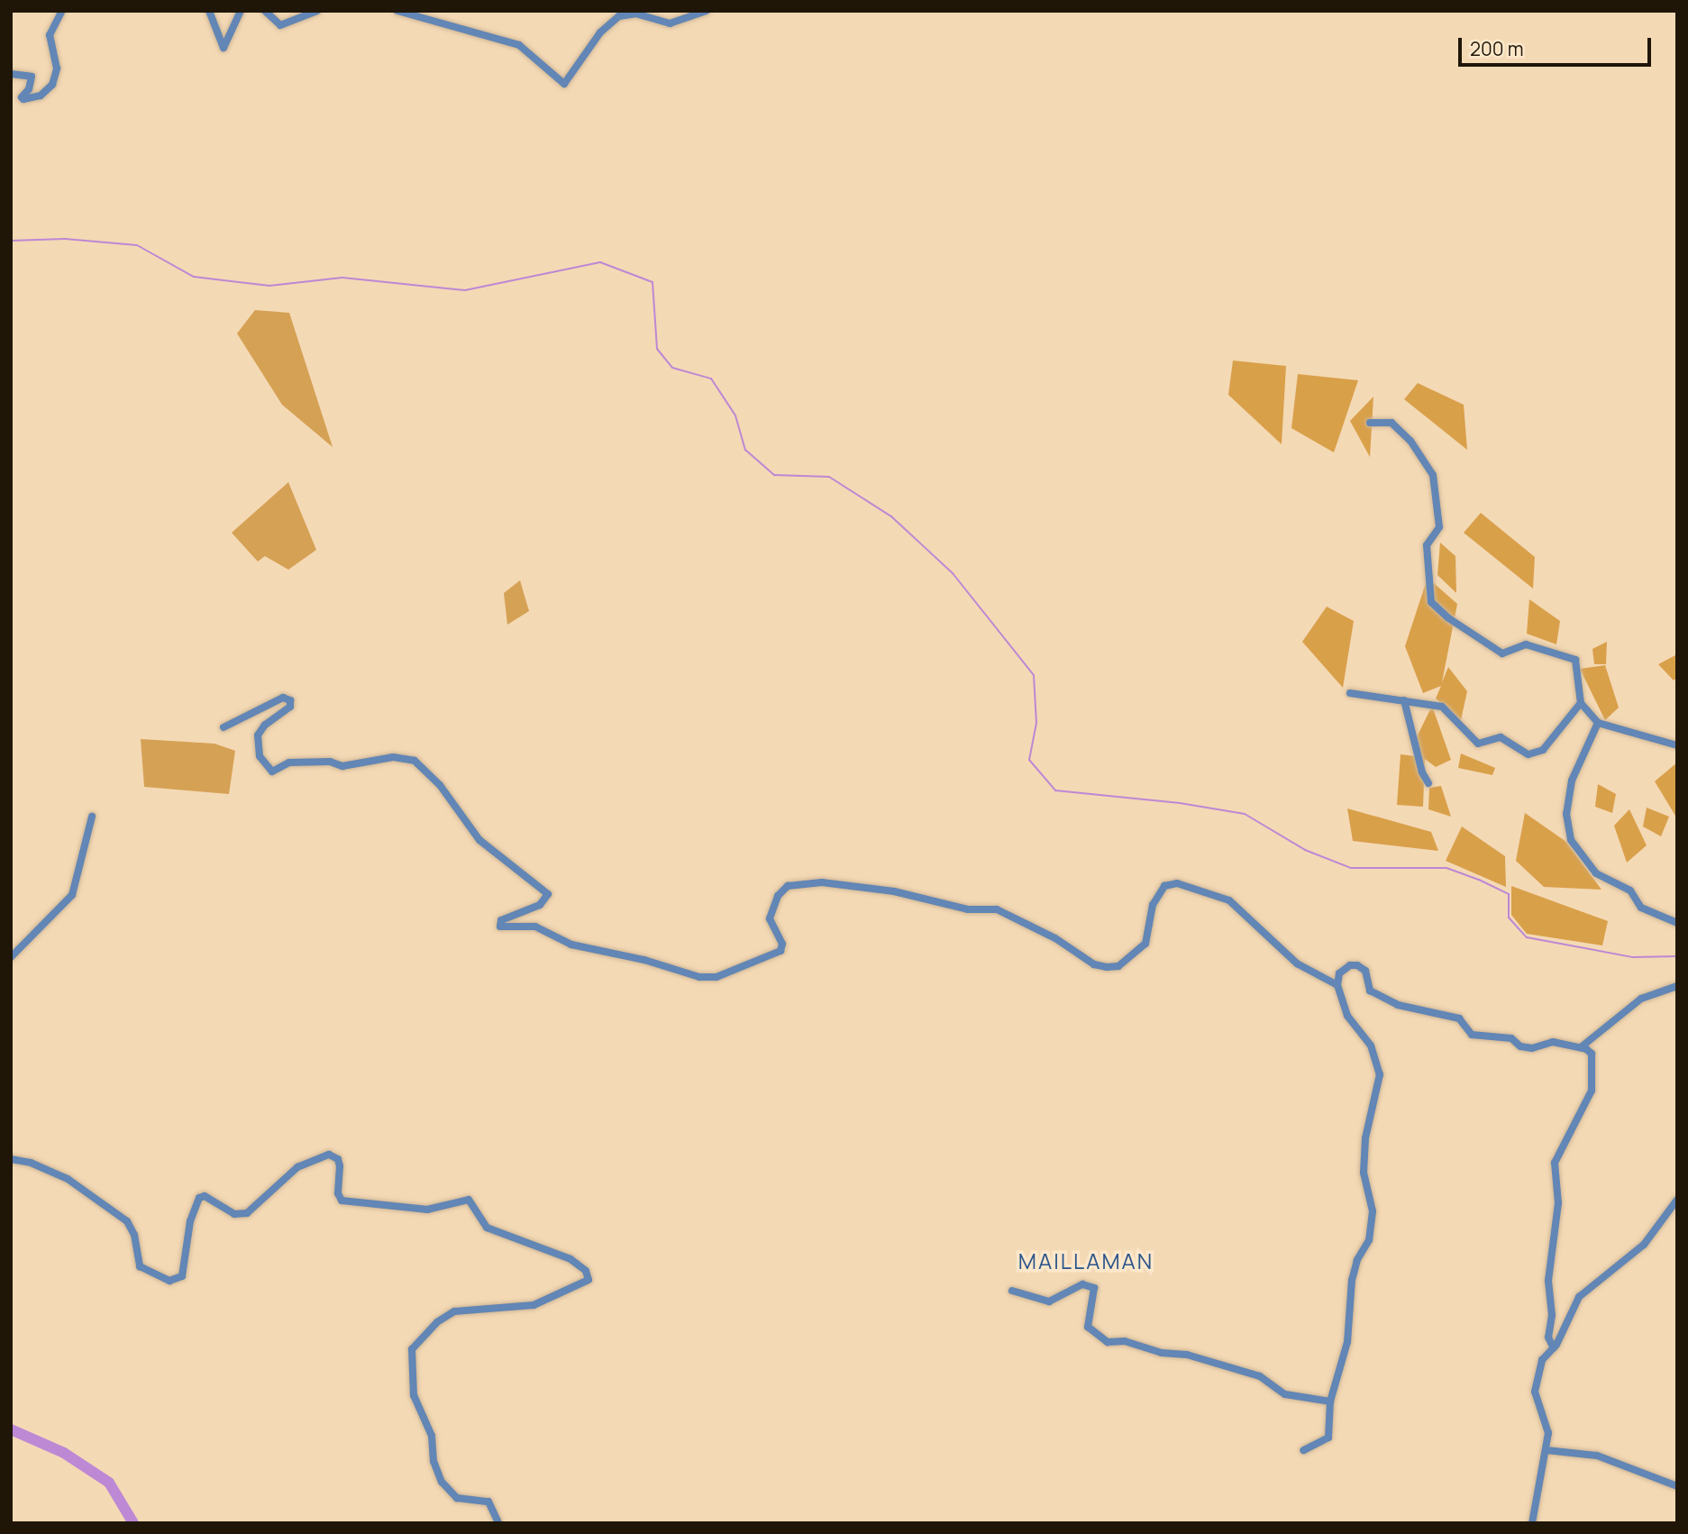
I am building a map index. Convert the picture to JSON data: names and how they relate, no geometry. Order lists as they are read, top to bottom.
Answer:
{
  "districts": ["MAILLAMAN"],
  "scale_bar": "200 m"
}
